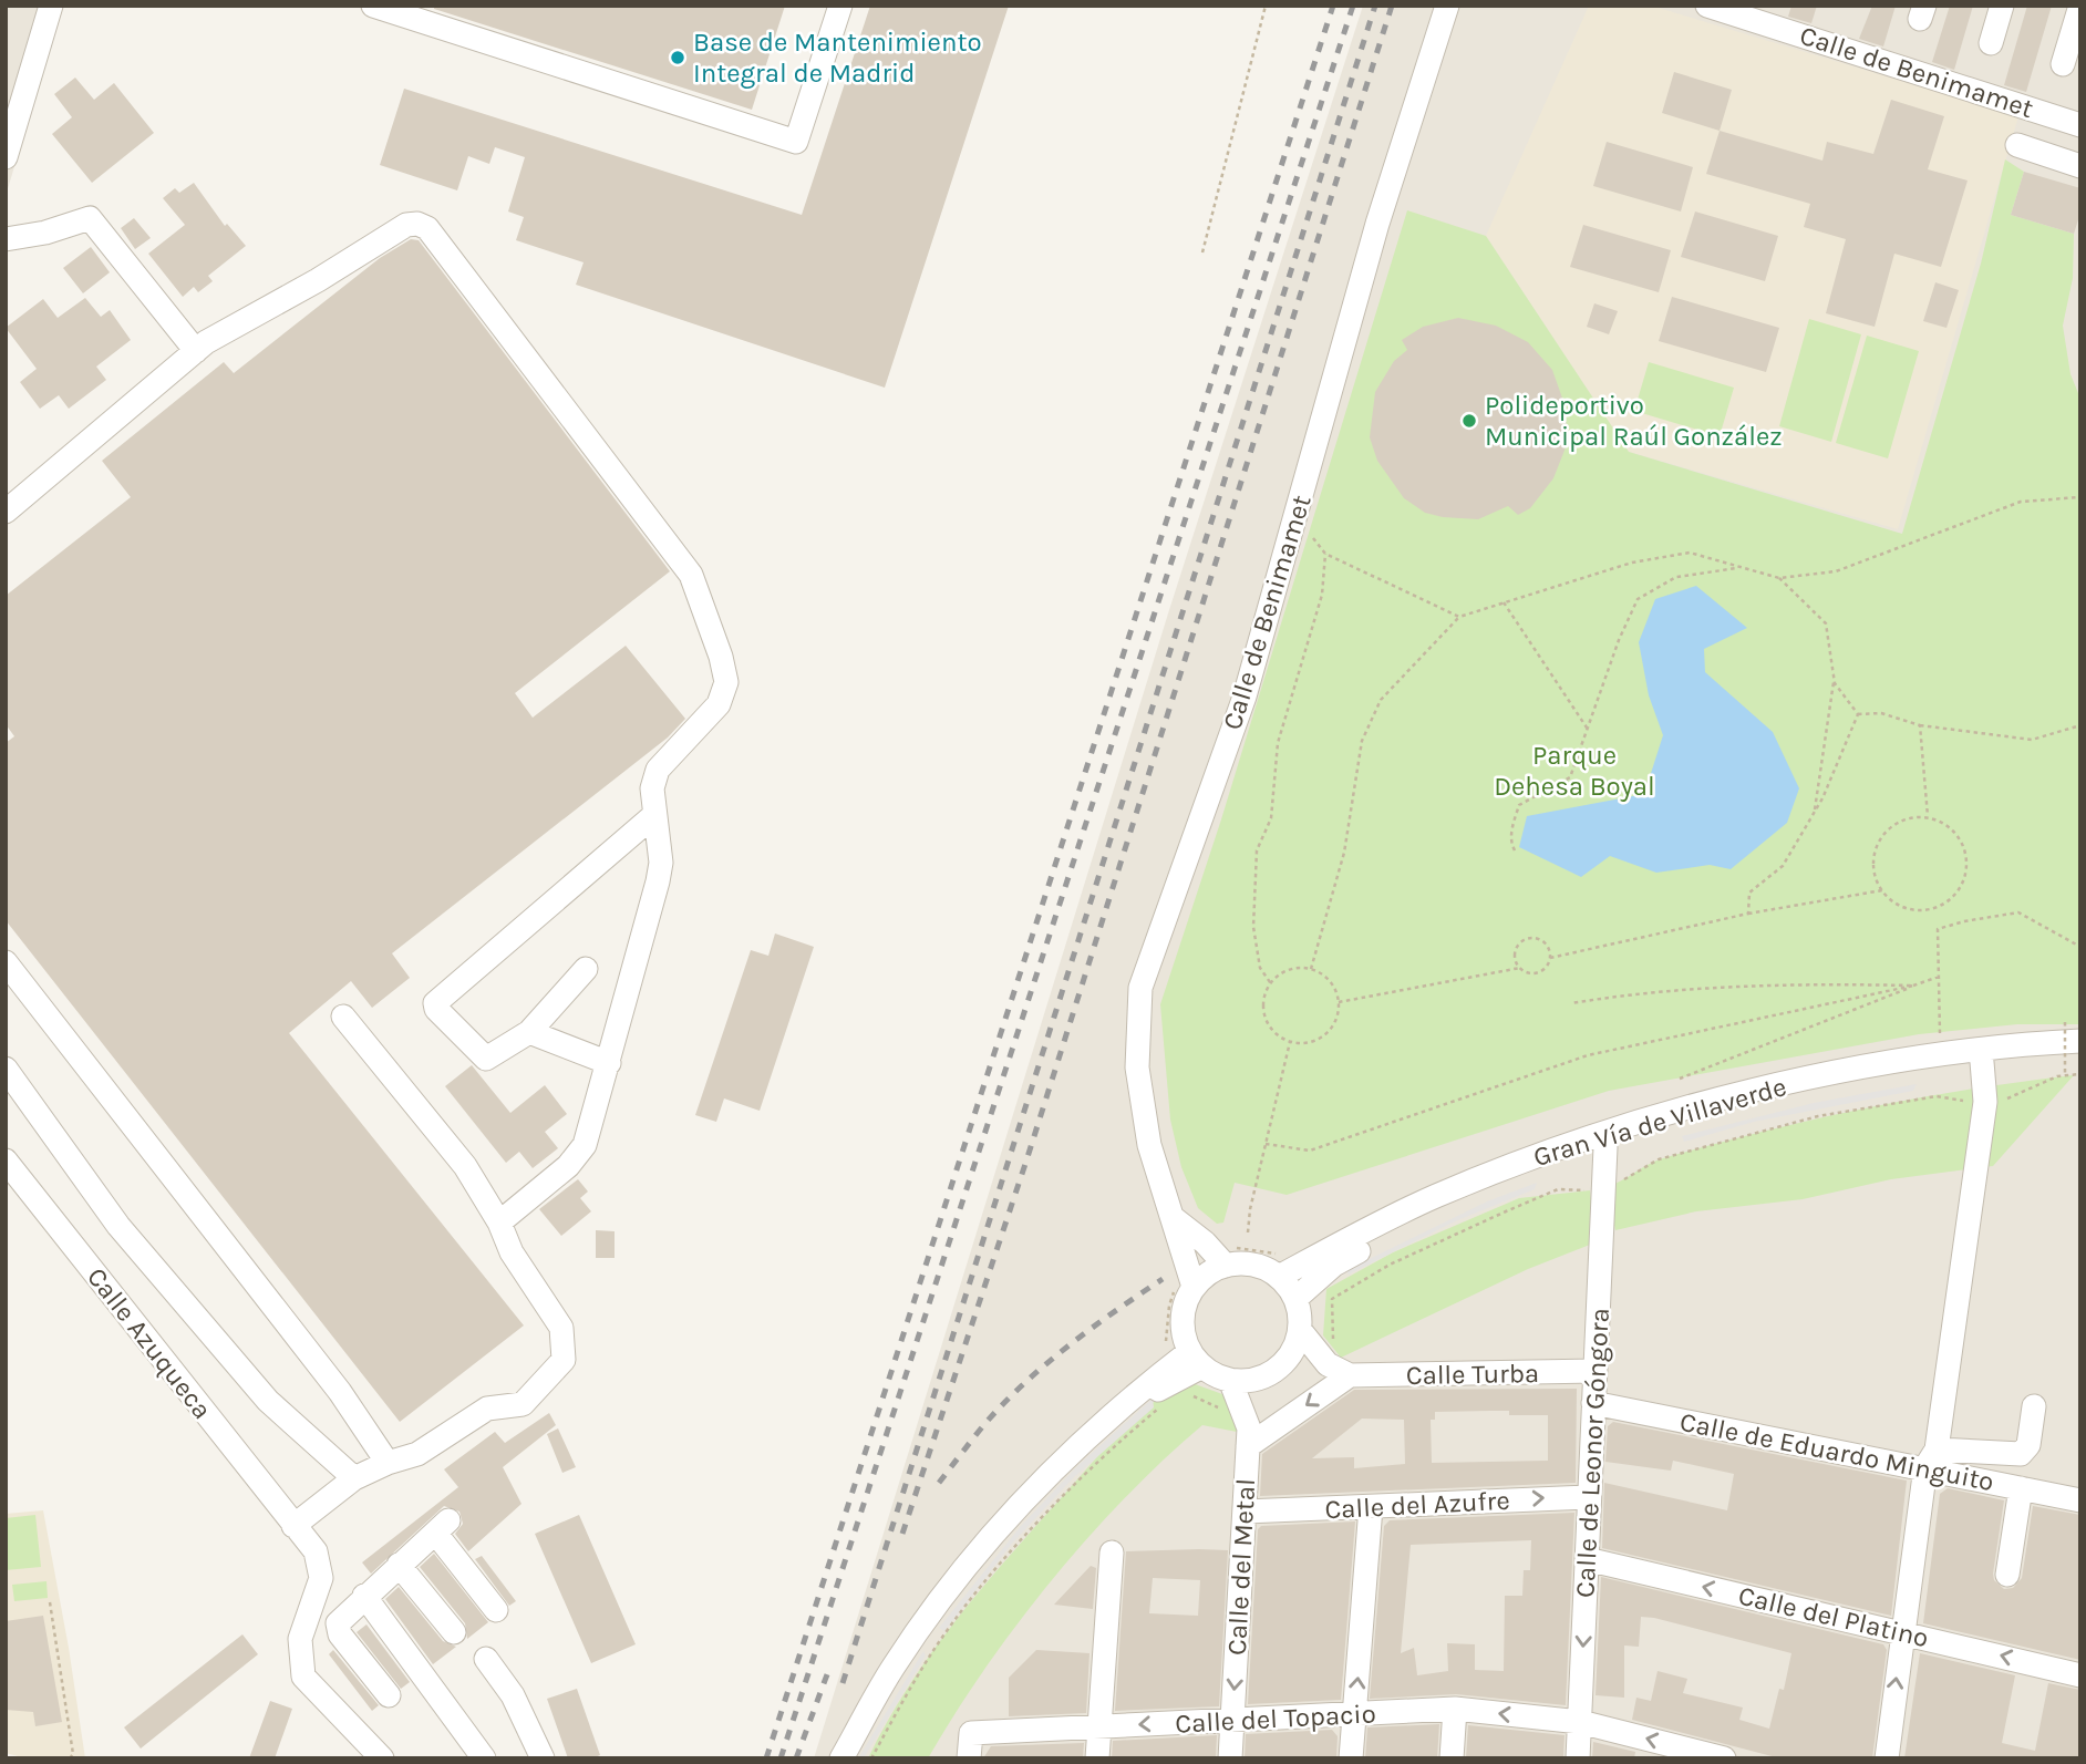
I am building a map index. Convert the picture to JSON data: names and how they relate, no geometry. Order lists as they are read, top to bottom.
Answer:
{
  "streets": {
    "street": [
      "Calle de Benimamet",
      "Gran Vía de Villaverde",
      "Calle Azuqueca",
      "Calle Turba",
      "Calle de Eduardo Minguito",
      "Calle de Leonor Góngora",
      "Calle del Azufre",
      "Calle del Metal",
      "Calle del Platino",
      "Calle del Topacio"
    ]
  },
  "crossings": [
    ["Calle de Benimamet", "Gran Vía de Villaverde"],
    ["Calle de Benimamet", "Calle del Metal"],
    ["Gran Vía de Villaverde", "Calle de Leonor Góngora"],
    ["Gran Vía de Villaverde", "Calle del Metal"],
    ["Calle Turba", "Calle de Leonor Góngora"],
    ["Calle de Eduardo Minguito", "Calle de Leonor Góngora"],
    ["Calle de Leonor Góngora", "Calle del Azufre"],
    ["Calle de Leonor Góngora", "Calle del Platino"],
    ["Calle de Leonor Góngora", "Calle del Topacio"],
    ["Calle del Azufre", "Calle del Metal"],
    ["Calle del Metal", "Calle del Topacio"]
  ],
  "one_way": ["Calle del Azufre", "Calle del Platino", "Calle del Topacio"],
  "parks": ["Parque Dehesa Boyal"],
  "places": ["Base de Mantenimiento Integral de Madrid", "Polideportivo Municipal Raúl González"]
}
